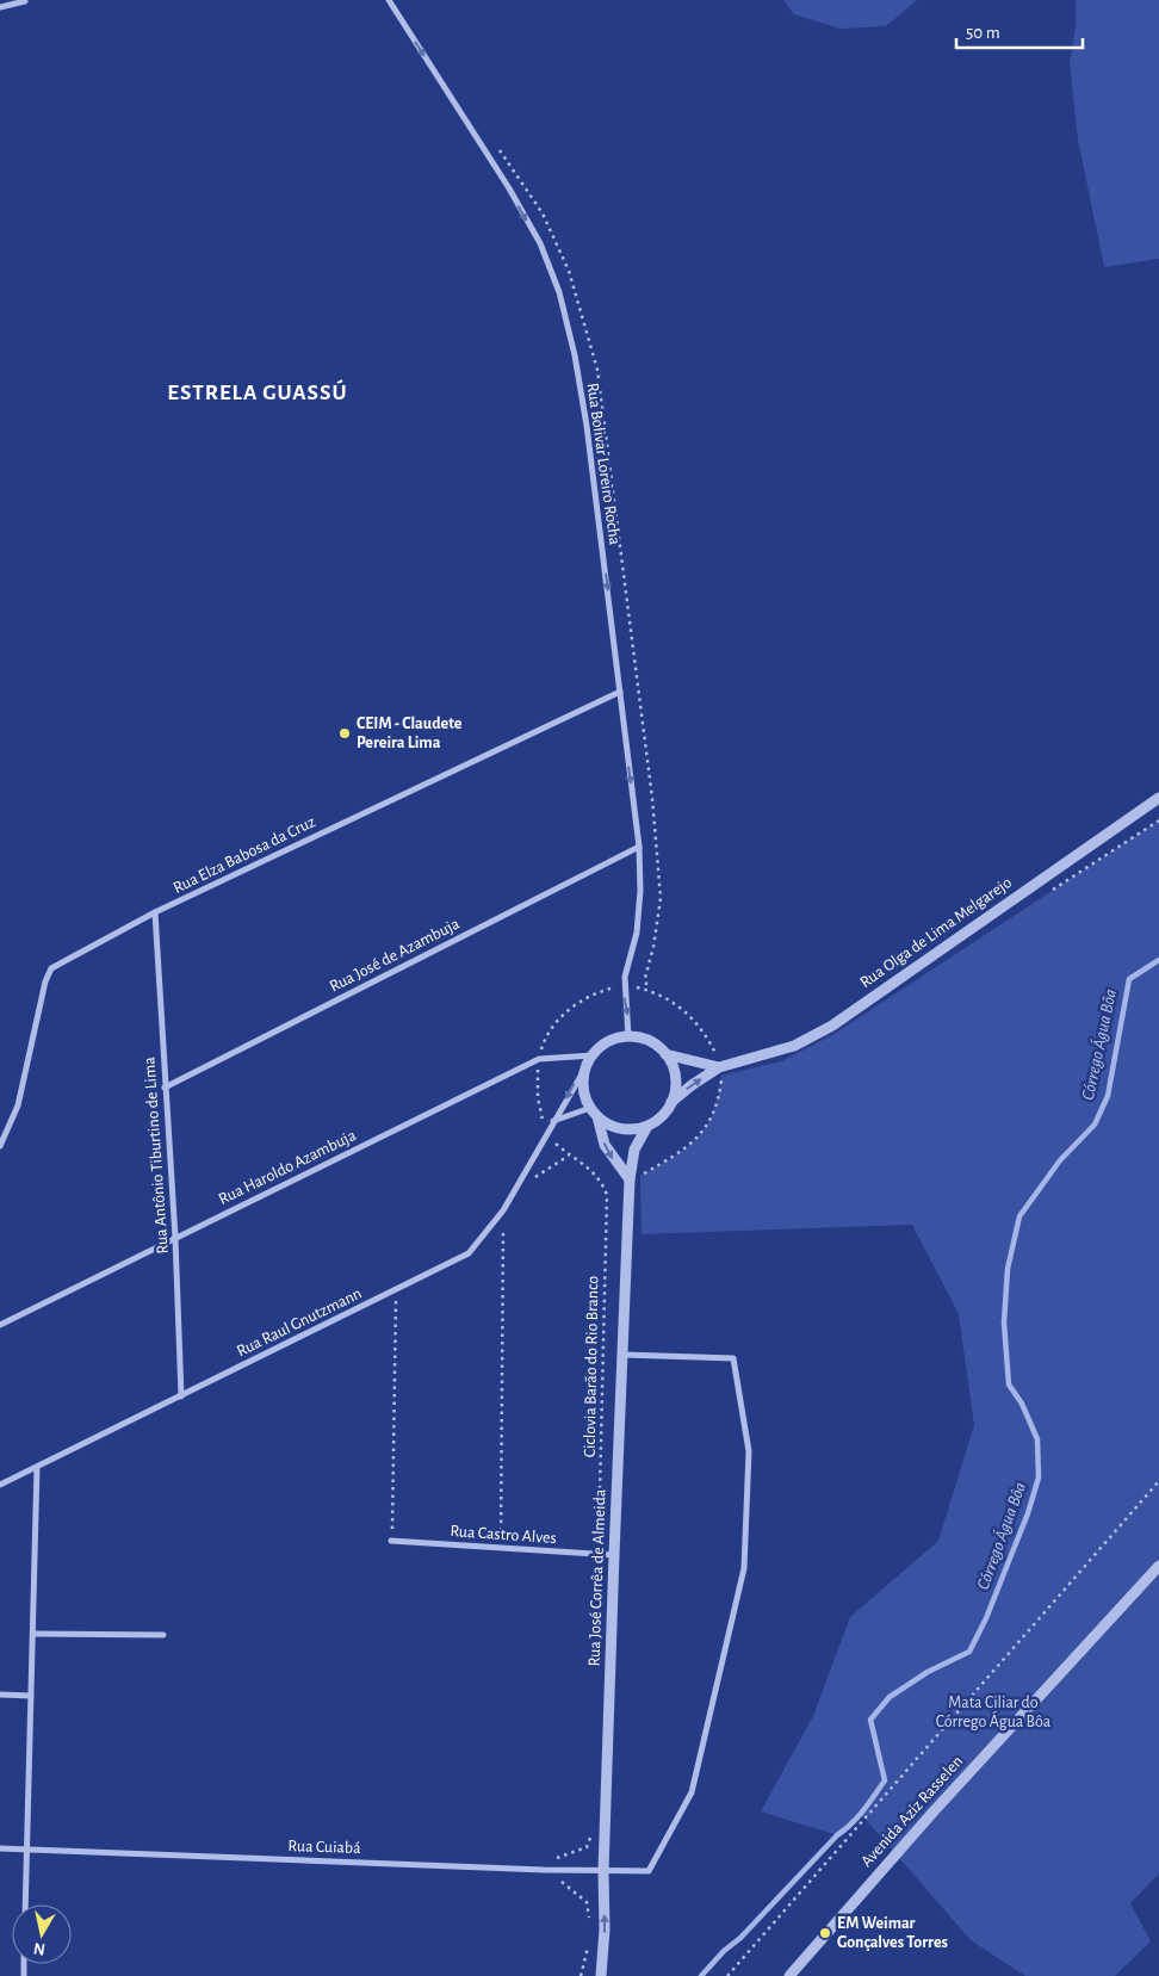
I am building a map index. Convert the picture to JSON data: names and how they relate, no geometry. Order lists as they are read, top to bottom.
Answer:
{
  "streets": {
    "street": [
      "Rua Bolivar Loreiro Rocha",
      "Rua Elza Babosa da Cruz",
      "Rua Olga de Lima Melgarejo",
      "Rua José de Azambuja",
      "Rua Antônio Tiburtino de Lima",
      "Rua Haroldo Azambuja",
      "Rua Raul Gnutzmann",
      "Rua Castro Alves",
      "Rua José Corrêa de Almeida",
      "Avenida Aziz Rasselen",
      "Rua Cuiabá"
    ],
    "path": ["Ciclovia Barão do Rio Branco"]
  },
  "crossings": [
    ["Rua Bolivar Loreiro Rocha", "Rua Elza Babosa da Cruz"],
    ["Rua Bolivar Loreiro Rocha", "Rua Olga de Lima Melgarejo"],
    ["Rua Bolivar Loreiro Rocha", "Rua José de Azambuja"],
    ["Rua Bolivar Loreiro Rocha", "Rua Haroldo Azambuja"],
    ["Rua Bolivar Loreiro Rocha", "Rua Raul Gnutzmann"],
    ["Rua Bolivar Loreiro Rocha", "Rua José Corrêa de Almeida"],
    ["Rua Elza Babosa da Cruz", "Rua Antônio Tiburtino de Lima"],
    ["Rua Olga de Lima Melgarejo", "Rua Haroldo Azambuja"],
    ["Rua Olga de Lima Melgarejo", "Rua Raul Gnutzmann"],
    ["Rua Olga de Lima Melgarejo", "Rua José Corrêa de Almeida"],
    ["Rua José de Azambuja", "Rua Antônio Tiburtino de Lima"],
    ["Rua Antônio Tiburtino de Lima", "Rua Haroldo Azambuja"],
    ["Rua Antônio Tiburtino de Lima", "Rua Raul Gnutzmann"],
    ["Rua Haroldo Azambuja", "Rua Raul Gnutzmann"],
    ["Rua Haroldo Azambuja", "Rua José Corrêa de Almeida"],
    ["Rua Raul Gnutzmann", "Ciclovia Barão do Rio Branco"],
    ["Rua Raul Gnutzmann", "Rua José Corrêa de Almeida"],
    ["Ciclovia Barão do Rio Branco", "Rua Castro Alves"],
    ["Rua Castro Alves", "Rua José Corrêa de Almeida"],
    ["Rua José Corrêa de Almeida", "Rua Cuiabá"]
  ],
  "one_way": ["Rua Bolivar Loreiro Rocha"],
  "districts": ["ESTRELA GUASSÚ"],
  "water": ["Córrego Água Bôa"],
  "parks": ["Mata Ciliar do Córrego Água Bôa"],
  "places": ["CEIM - Claudete Pereira Lima", "EM Weimar Gonçalves Torres"],
  "scale_bar": "50 m",
  "north": "bottom"
}
